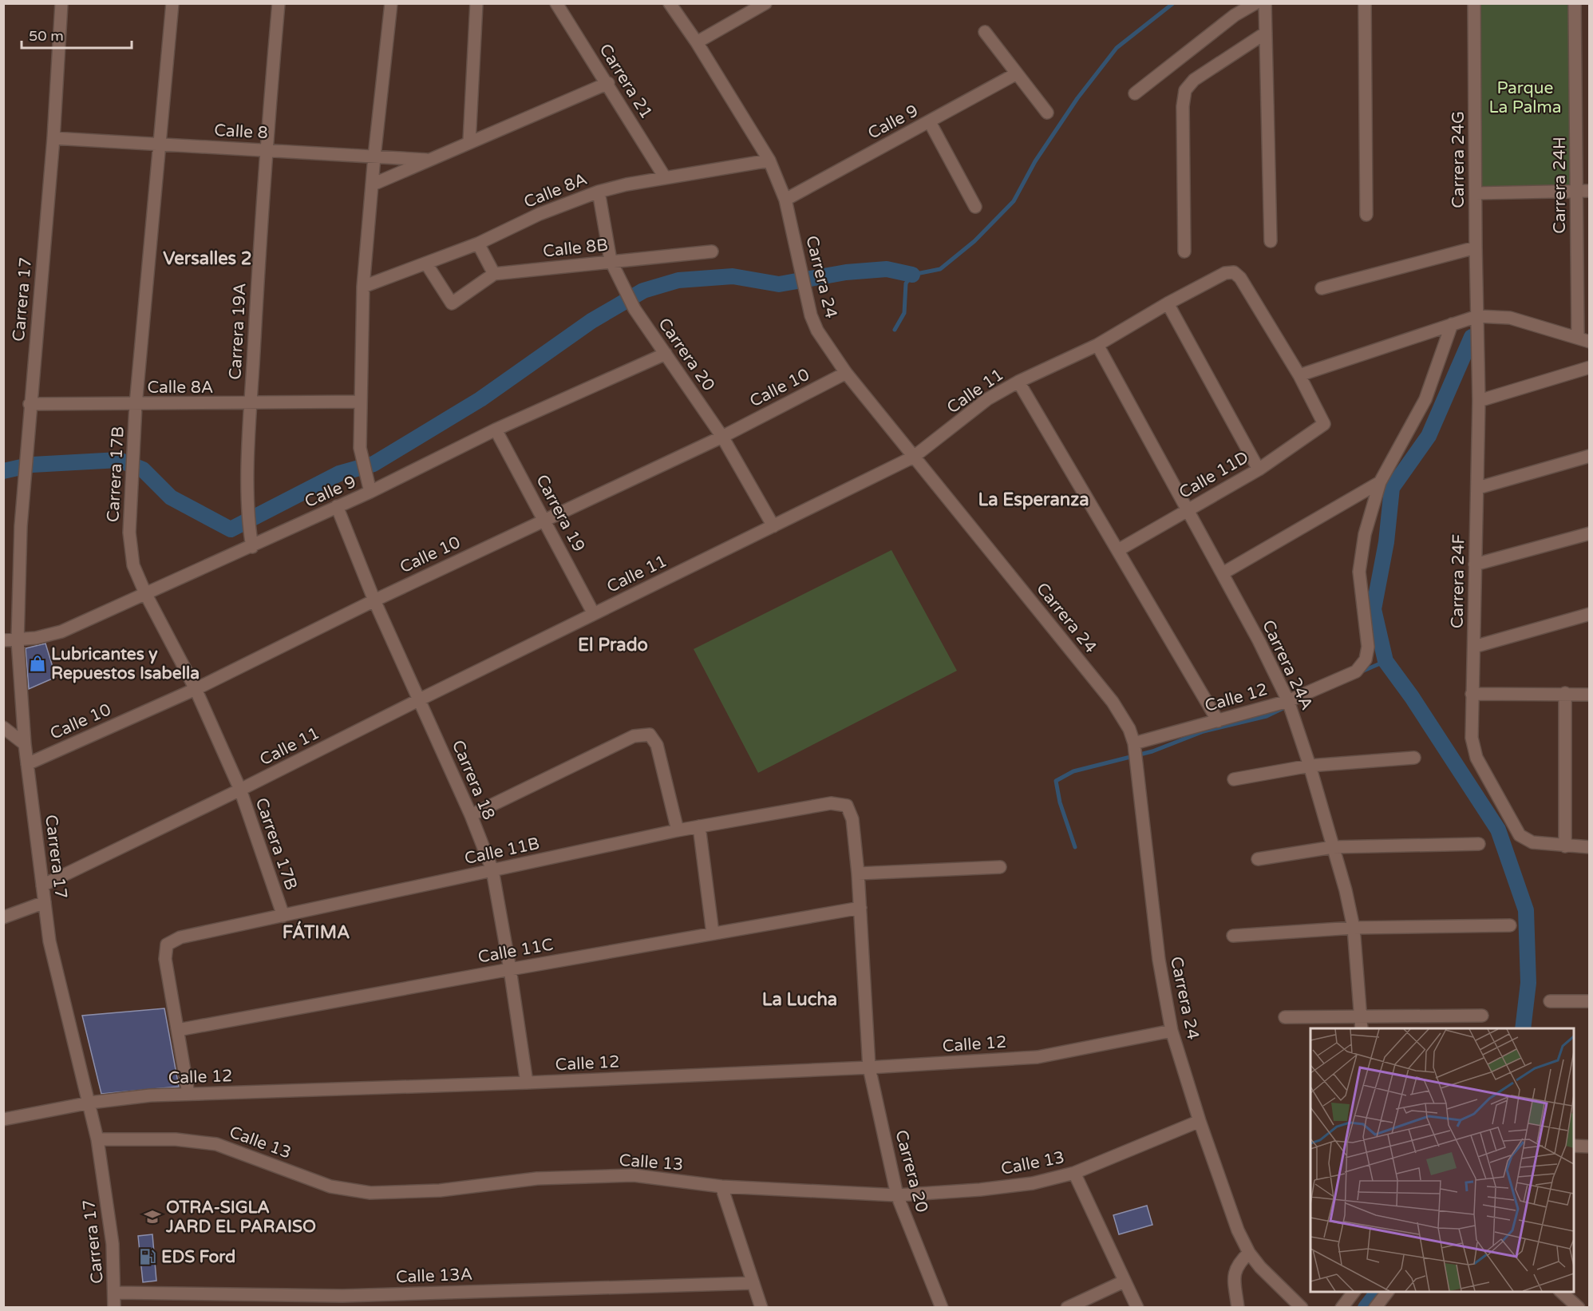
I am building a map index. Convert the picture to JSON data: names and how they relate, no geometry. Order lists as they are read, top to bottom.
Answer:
{
  "streets": {
    "street": [
      "Carrera 21",
      "Calle 9",
      "Calle 8",
      "Carrera 24G",
      "Carrera 24H",
      "Calle 8A",
      "Calle 8B",
      "Carrera 24",
      "Carrera 17",
      "Carrera 19A",
      "Carrera 20",
      "Calle 10",
      "Calle 11",
      "Carrera 17B",
      "Calle 11D",
      "Carrera 19",
      "Carrera 24F",
      "Carrera 24A",
      "Calle 12",
      "Carrera 18",
      "Calle 11B",
      "Calle 11C",
      "Calle 13",
      "Calle 13A"
    ]
  },
  "crossings": [
    ["Carrera 21", "Calle 8"],
    ["Carrera 21", "Calle 8A"],
    ["Calle 9", "Carrera 24"],
    ["Calle 9", "Carrera 17"],
    ["Calle 9", "Carrera 19A"],
    ["Calle 9", "Carrera 20"],
    ["Calle 9", "Carrera 17B"],
    ["Calle 9", "Carrera 19"],
    ["Calle 9", "Carrera 18"],
    ["Calle 8", "Carrera 17"],
    ["Calle 8", "Carrera 19A"],
    ["Calle 8", "Carrera 17B"],
    ["Carrera 24G", "Carrera 24F"],
    ["Calle 8A", "Calle 8B"],
    ["Calle 8A", "Carrera 24"],
    ["Calle 8A", "Carrera 17"],
    ["Calle 8A", "Carrera 19A"],
    ["Calle 8A", "Carrera 20"],
    ["Calle 8A", "Carrera 17B"],
    ["Calle 8B", "Carrera 20"],
    ["Carrera 24", "Calle 10"],
    ["Carrera 24", "Calle 11"],
    ["Carrera 24", "Calle 12"],
    ["Carrera 24", "Calle 13"],
    ["Carrera 17", "Calle 10"],
    ["Carrera 17", "Calle 11"],
    ["Carrera 17", "Calle 12"],
    ["Carrera 17", "Calle 13"],
    ["Carrera 17", "Calle 13A"],
    ["Carrera 20", "Calle 10"],
    ["Carrera 20", "Calle 11"],
    ["Carrera 20", "Calle 12"],
    ["Carrera 20", "Calle 11B"],
    ["Carrera 20", "Calle 11C"],
    ["Carrera 20", "Calle 13"],
    ["Calle 10", "Carrera 17B"],
    ["Calle 10", "Carrera 19"],
    ["Calle 10", "Carrera 18"],
    ["Calle 11", "Carrera 17B"],
    ["Calle 11", "Calle 11D"],
    ["Calle 11", "Carrera 19"],
    ["Calle 11", "Carrera 24A"],
    ["Calle 11", "Carrera 18"],
    ["Carrera 17B", "Calle 11B"],
    ["Calle 11D", "Carrera 24A"],
    ["Carrera 24A", "Calle 12"],
    ["Calle 12", "Carrera 18"],
    ["Carrera 18", "Calle 11B"],
    ["Carrera 18", "Calle 11C"],
    ["Calle 11B", "Calle 11C"]
  ],
  "districts": [
    "Versalles 2",
    "La Esperanza",
    "El Prado",
    "FÁTIMA",
    "La Lucha"
  ],
  "parks": ["Parque La Palma"],
  "places": {
    "shop": ["Lubricantes y Repuestos Isabella"],
    "school or university": ["OTRA-SIGLA JARD EL PARAISO"],
    "fuel station": ["EDS Ford"]
  },
  "scale_bar": "50 m"
}
